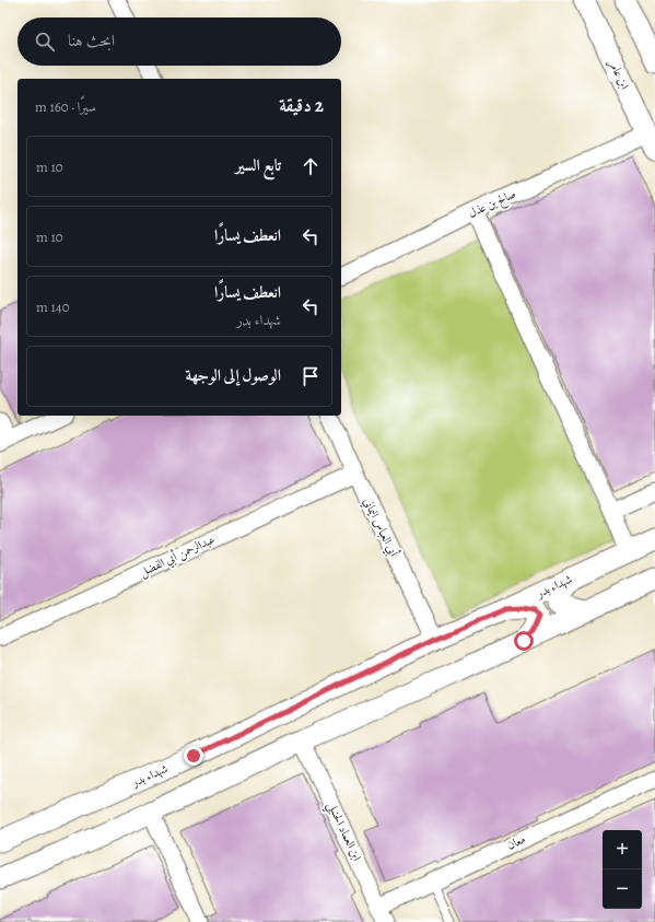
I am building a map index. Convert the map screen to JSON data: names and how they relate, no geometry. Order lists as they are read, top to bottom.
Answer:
{
  "streets": {
    "street": [
      "ابن عامر",
      "صالح بن عذل",
      "أبي العباس اليماني",
      "عبدالرحمن أبي الفضل",
      "شهداء بدر",
      "ابن العماد الحنبلي",
      "معان"
    ]
  },
  "crossings": [
    ["ابن عامر", "صالح بن عذل"],
    ["أبي العباس اليماني", "عبدالرحمن أبي الفضل"],
    ["أبي العباس اليماني", "شهداء بدر"],
    ["ابن العماد الحنبلي", "معان"]
  ],
  "page": {
    "search": "ابحث هنا",
    "heading": ["2 دقيقة", "سيرًا · 160 m"],
    "list": [
      ["تابع السير", "10 m"],
      ["انعطف يسارًا", "10 m"],
      ["انعطف يسارًا", "شهداء بدر", "140 m"],
      "الوصول إلى الوجهة"
    ],
    "map_buttons": ["+", "−"]
  }
}
